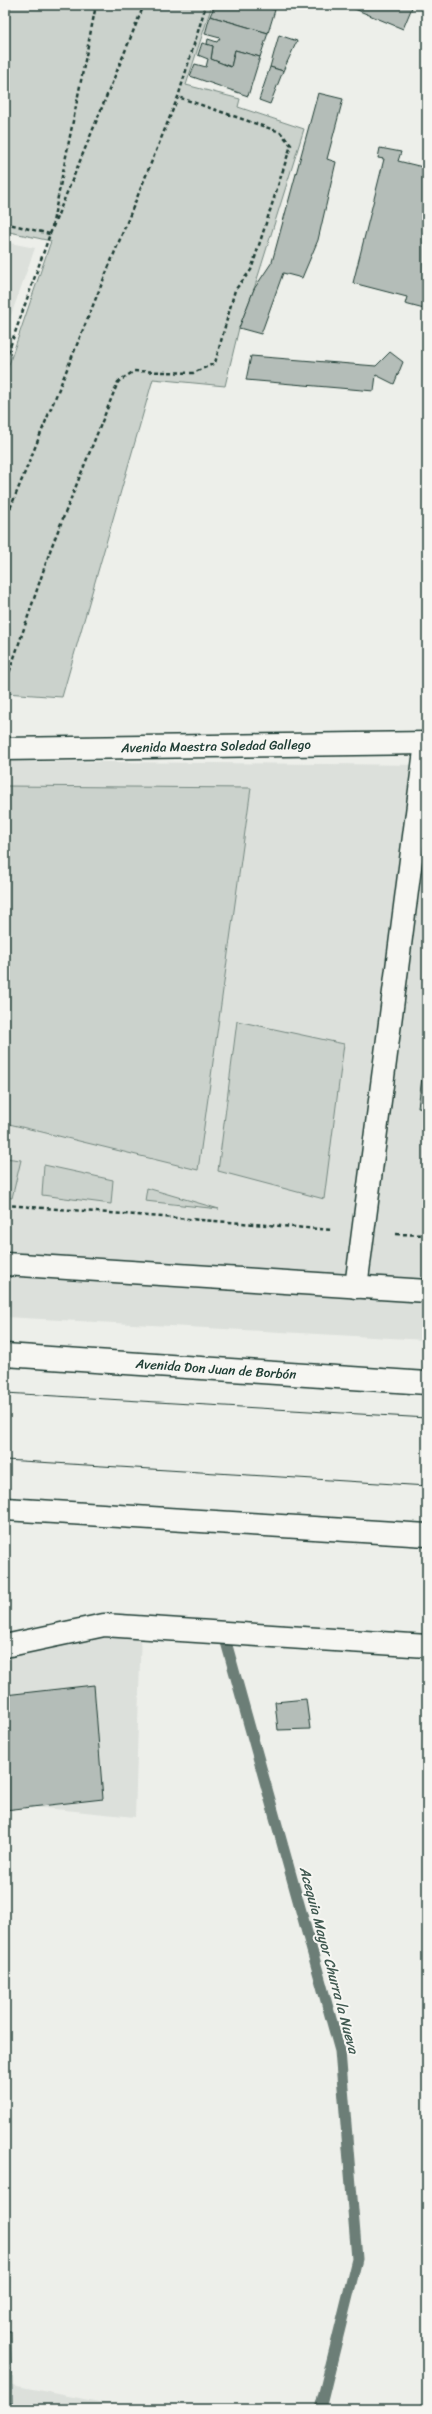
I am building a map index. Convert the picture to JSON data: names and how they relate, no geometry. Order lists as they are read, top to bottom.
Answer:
{
  "streets": {
    "street": ["Avenida Maestra Soledad Gallego", "Avenida Don Juan de Borbón"]
  },
  "water": ["Acequia Mayor Churra la Nueva"]
}
